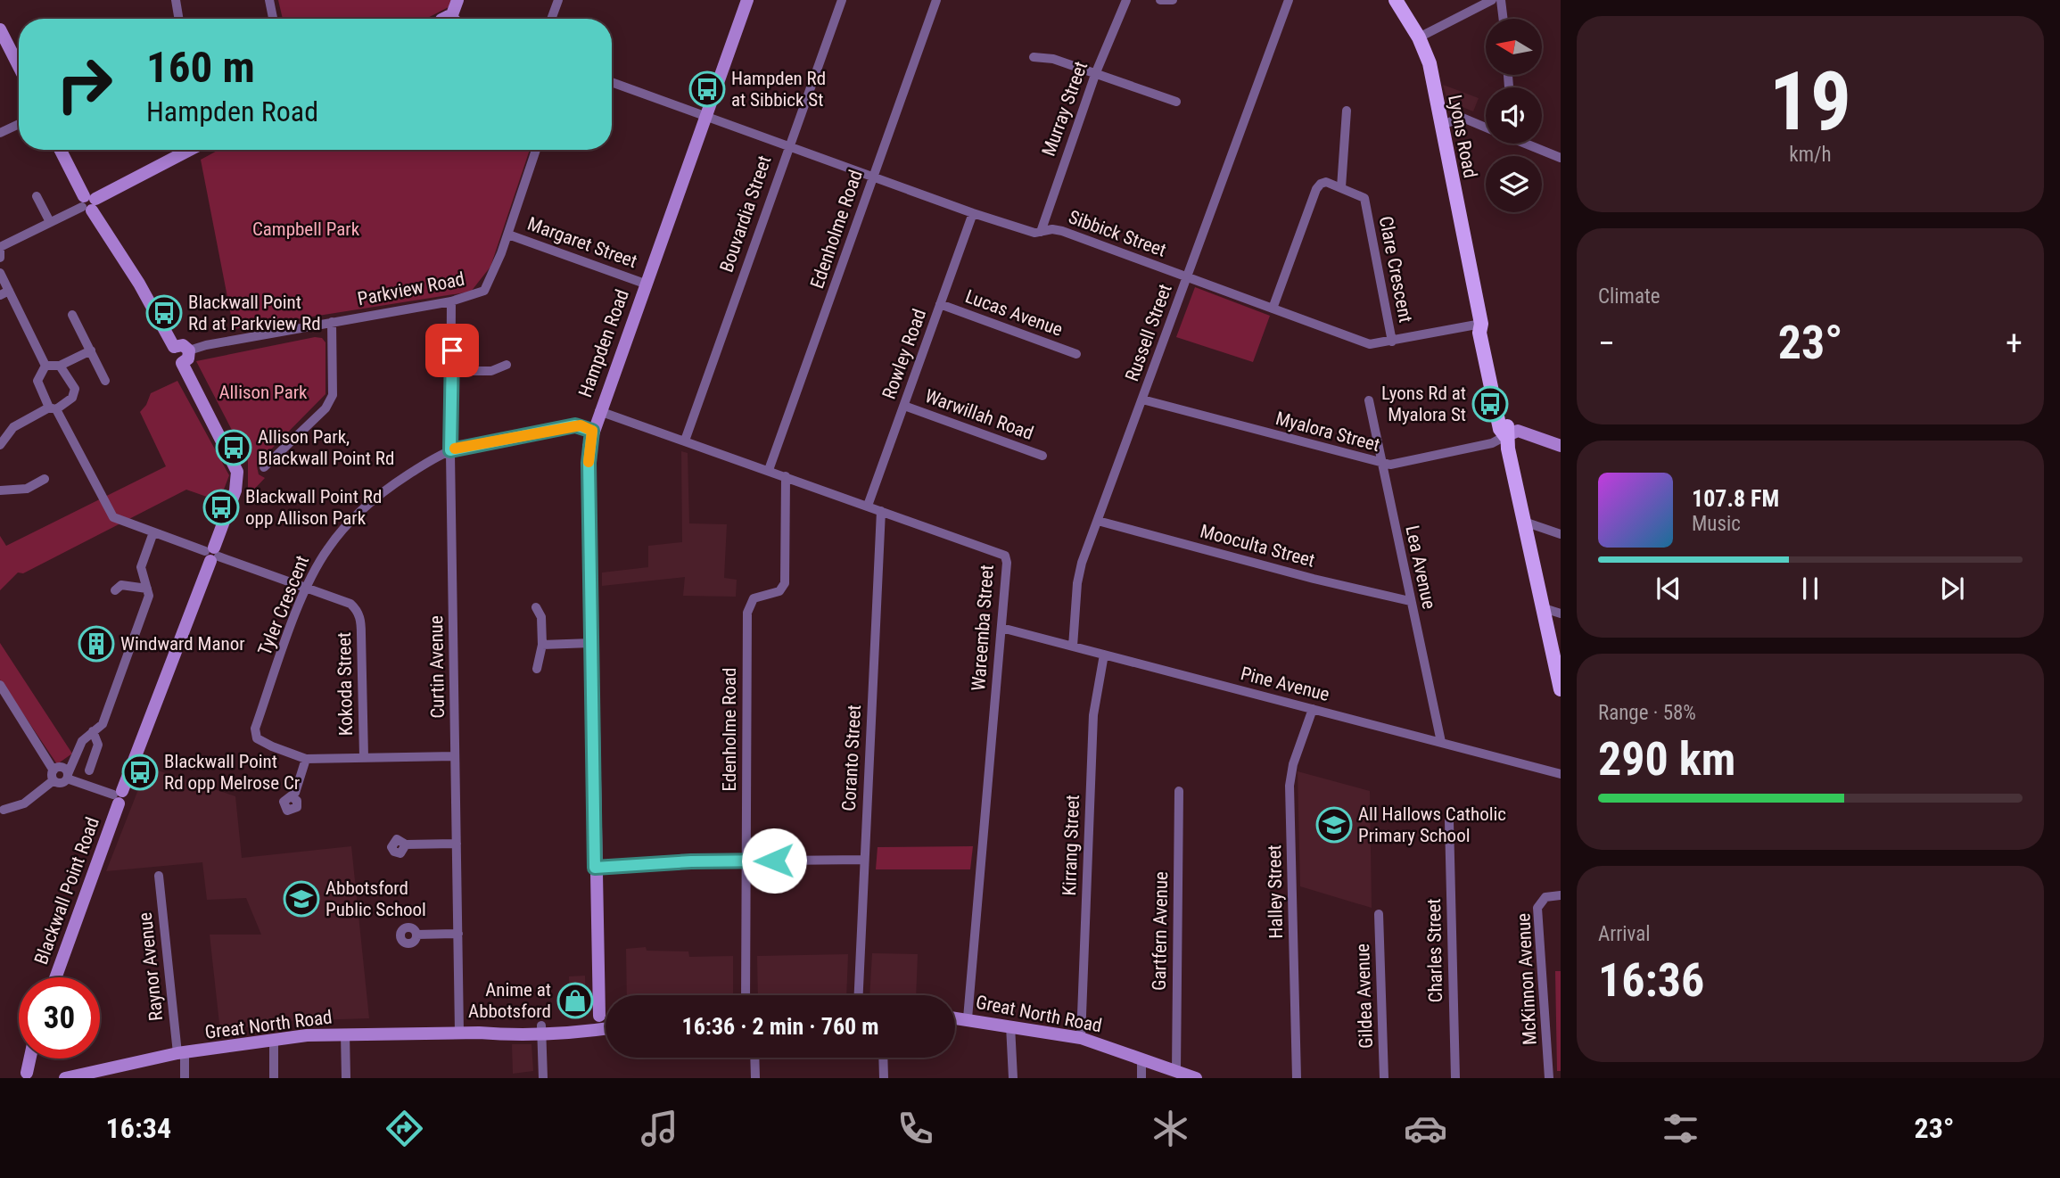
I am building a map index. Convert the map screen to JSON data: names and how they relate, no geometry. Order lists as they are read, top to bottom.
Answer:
{
  "streets": {
    "main road": [
      "Lyons Road",
      "Hampden Road",
      "Blackwall Point Road",
      "Great North Road"
    ],
    "street": [
      "Murray Street",
      "Bouvardia Street",
      "Edenholme Road",
      "Sibbick Street",
      "Margaret Street",
      "Clare Crescent",
      "Parkview Road",
      "Lucas Avenue",
      "Russell Street",
      "Rowley Road",
      "Warwillah Road",
      "Myalora Street",
      "Mooculta Street",
      "Lea Avenue",
      "Tyler Crescent",
      "Wareemba Street",
      "Curtin Avenue",
      "Kokoda Street",
      "Pine Avenue",
      "Coranto Street",
      "Kirrang Street",
      "Halley Street",
      "Gartfern Avenue",
      "Charles Street",
      "Raynor Avenue",
      "McKinnon Avenue",
      "Gildea Avenue"
    ]
  },
  "crossings": [
    ["Murray Street", "Sibbick Street"],
    ["Lyons Road", "Sibbick Street"],
    ["Lyons Road", "Myalora Street"],
    ["Bouvardia Street", "Sibbick Street"],
    ["Bouvardia Street", "Wareemba Street"],
    ["Edenholme Road", "Sibbick Street"],
    ["Edenholme Road", "Wareemba Street"],
    ["Sibbick Street", "Clare Crescent"],
    ["Sibbick Street", "Russell Street"],
    ["Sibbick Street", "Hampden Road"],
    ["Sibbick Street", "Rowley Road"],
    ["Margaret Street", "Parkview Road"],
    ["Margaret Street", "Hampden Road"],
    ["Parkview Road", "Curtin Avenue"],
    ["Parkview Road", "Blackwall Point Road"],
    ["Lucas Avenue", "Rowley Road"],
    ["Russell Street", "Myalora Street"],
    ["Russell Street", "Mooculta Street"],
    ["Russell Street", "Pine Avenue"],
    ["Hampden Road", "Tyler Crescent"],
    ["Hampden Road", "Wareemba Street"],
    ["Hampden Road", "Great North Road"],
    ["Rowley Road", "Warwillah Road"],
    ["Rowley Road", "Wareemba Street"],
    ["Myalora Street", "Lea Avenue"],
    ["Mooculta Street", "Lea Avenue"],
    ["Lea Avenue", "Pine Avenue"],
    ["Tyler Crescent", "Curtin Avenue"],
    ["Tyler Crescent", "Kokoda Street"],
    ["Wareemba Street", "Pine Avenue"],
    ["Wareemba Street", "Coranto Street"],
    ["Wareemba Street", "Great North Road"],
    ["Curtin Avenue", "Great North Road"],
    ["Kokoda Street", "Blackwall Point Road"],
    ["Pine Avenue", "Kirrang Street"],
    ["Pine Avenue", "Halley Street"],
    ["Kirrang Street", "Great North Road"],
    ["Gartfern Avenue", "Great North Road"],
    ["Raynor Avenue", "Great North Road"]
  ],
  "parks": ["Campbell Park", "Allison Park"],
  "places": {
    "bus stop": [
      "Hampden Rd at Sibbick St",
      "Blackwall Point Rd at Parkview Rd",
      "Lyons Rd at Myalora St",
      "Allison Park, Blackwall Point Rd",
      "Blackwall Point Rd opp Allison Park",
      "Blackwall Point Rd opp Melrose Cr"
    ],
    "building": ["Windward Manor"],
    "school or university": ["All Hallows Catholic Primary School", "Abbotsford Public School"],
    "shop": ["Anime at Abbotsford"]
  },
  "north": "left",
  "page": {
    "tile": [
      ["19", "km/h"],
      "Climate",
      ["Range · 58%", "290 km"],
      ["Arrival", "16:36"]
    ],
    "turn": ["160 m", "Hampden Road"],
    "heat": ["−", "23°", "+"],
    "song": ["107.8 FM", "Music"],
    "limit": "30",
    "trip": "16:36 · 2 min · 760 m",
    "tabs": ["16:34", "23°"]
  }
}
